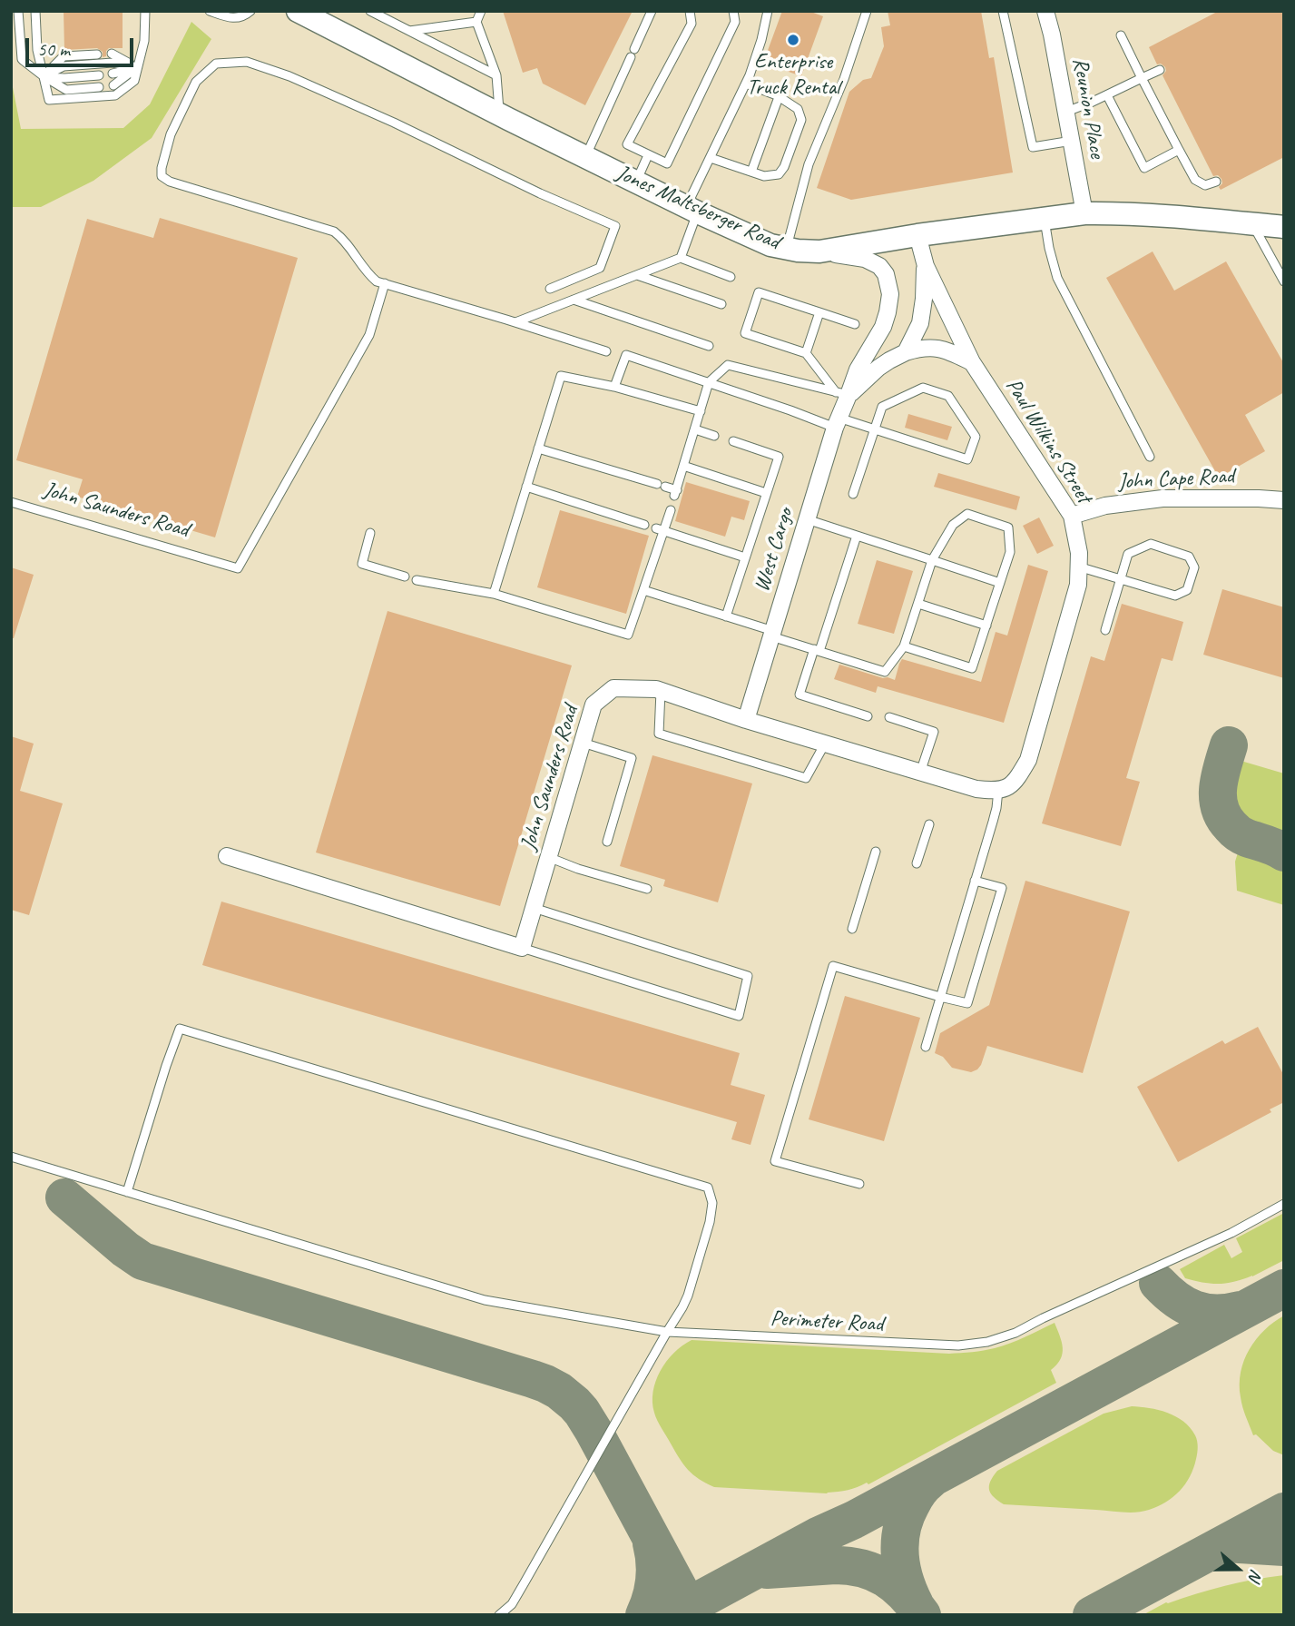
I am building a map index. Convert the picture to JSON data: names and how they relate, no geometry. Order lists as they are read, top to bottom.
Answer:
{
  "streets": {
    "street": [
      "Reunion Place",
      "Jones Maltsberger Road",
      "Paul Wilkins Street",
      "John Cape Road",
      "John Saunders Road",
      "West Cargo"
    ],
    "lane": ["Perimeter Road"]
  },
  "crossings": [
    ["Reunion Place", "Jones Maltsberger Road"],
    ["Jones Maltsberger Road", "Paul Wilkins Street"],
    ["Jones Maltsberger Road", "West Cargo"],
    ["Paul Wilkins Street", "John Cape Road"],
    ["Paul Wilkins Street", "John Saunders Road"],
    ["Paul Wilkins Street", "West Cargo"],
    ["John Saunders Road", "West Cargo"]
  ],
  "places": ["Enterprise Truck Rental"],
  "scale_bar": "50 m",
  "north": "right"
}
